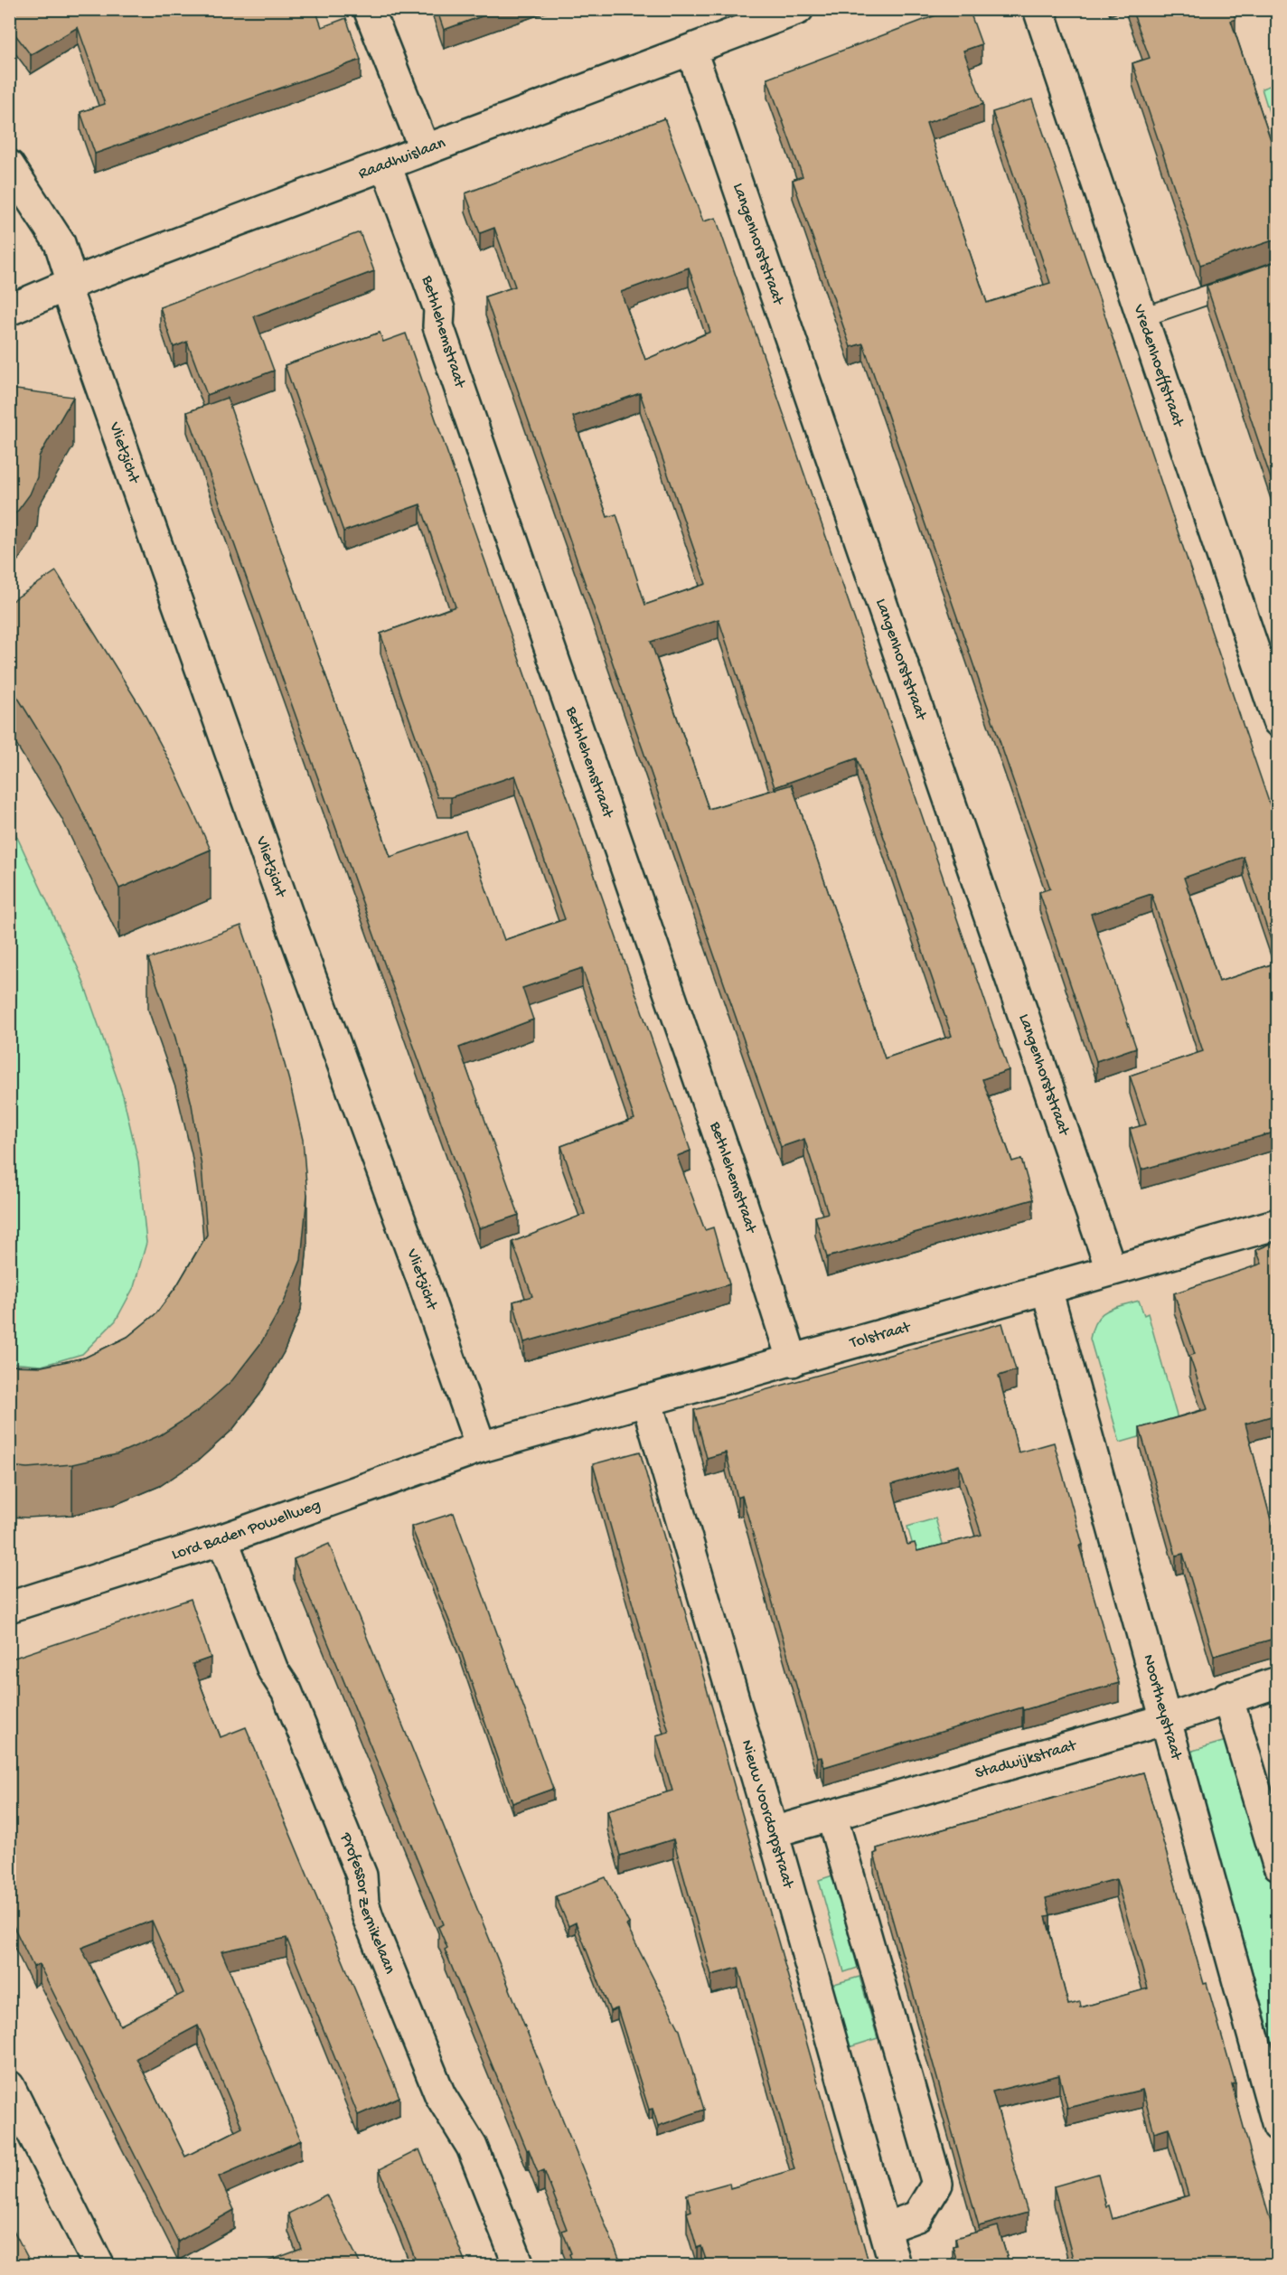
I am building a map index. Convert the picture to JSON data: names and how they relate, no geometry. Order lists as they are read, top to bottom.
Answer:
{
  "streets": {
    "street": [
      "Raadhuislaan",
      "Langenhorststraat",
      "Bethlehemstraat",
      "Vredenhoeffstraat",
      "Vlietzicht",
      "Tolstraat",
      "Lord Baden Powellweg",
      "Noortheystraat",
      "Stadwijkstraat",
      "Nieuw Voordorpstraat",
      "Professor Zernikelaan"
    ]
  },
  "crossings": [
    ["Raadhuislaan", "Langenhorststraat"],
    ["Raadhuislaan", "Bethlehemstraat"],
    ["Raadhuislaan", "Vlietzicht"],
    ["Langenhorststraat", "Tolstraat"],
    ["Bethlehemstraat", "Tolstraat"],
    ["Vlietzicht", "Tolstraat"],
    ["Vlietzicht", "Lord Baden Powellweg"],
    ["Tolstraat", "Lord Baden Powellweg"],
    ["Tolstraat", "Noortheystraat"],
    ["Tolstraat", "Nieuw Voordorpstraat"],
    ["Lord Baden Powellweg", "Professor Zernikelaan"],
    ["Noortheystraat", "Stadwijkstraat"],
    ["Stadwijkstraat", "Nieuw Voordorpstraat"]
  ]
}
